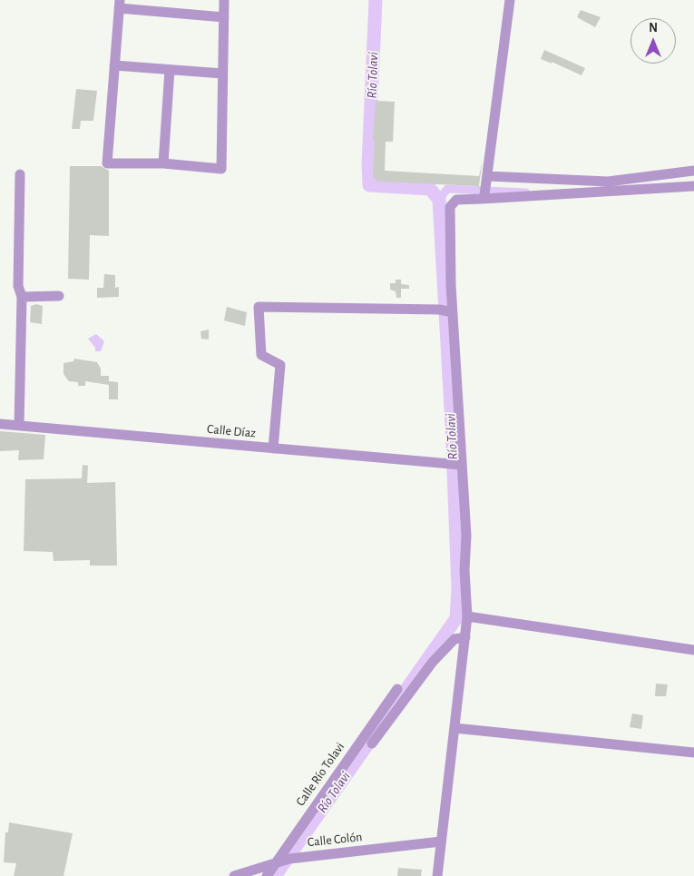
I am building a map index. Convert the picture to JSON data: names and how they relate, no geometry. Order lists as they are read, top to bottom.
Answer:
{
  "streets": {
    "street": ["Calle Díaz", "Calle Río Tolavi", "Calle Colón"]
  },
  "crossings": [
    ["Calle Río Tolavi", "Calle Colón"]
  ],
  "water": ["Río Tolavi"],
  "north": "top"
}
